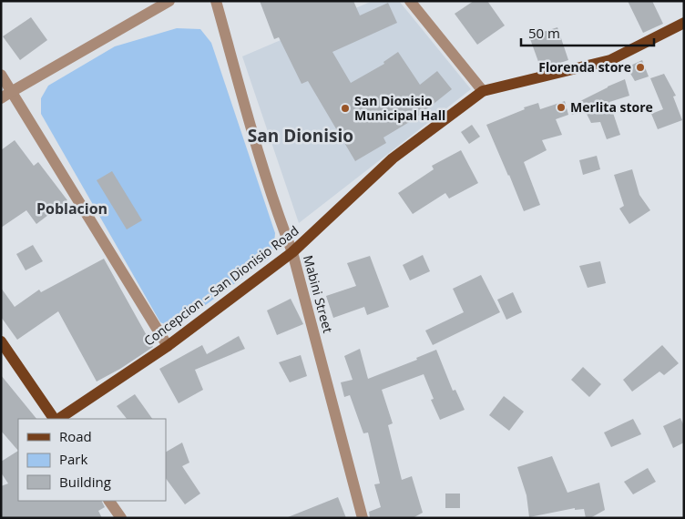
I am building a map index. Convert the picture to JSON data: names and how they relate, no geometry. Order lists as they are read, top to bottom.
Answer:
{
  "streets": {
    "main road": ["Concepcion – San Dionisio Road"],
    "street": ["Mabini Street"]
  },
  "crossings": [
    ["Concepcion – San Dionisio Road", "Mabini Street"]
  ],
  "districts": ["San Dionisio", "Poblacion"],
  "places": ["Florenda store", "Merlita store", "San Dionisio Municipal Hall"],
  "legend": ["Road", "Park", "Building"],
  "scale_bar": "50 m"
}
